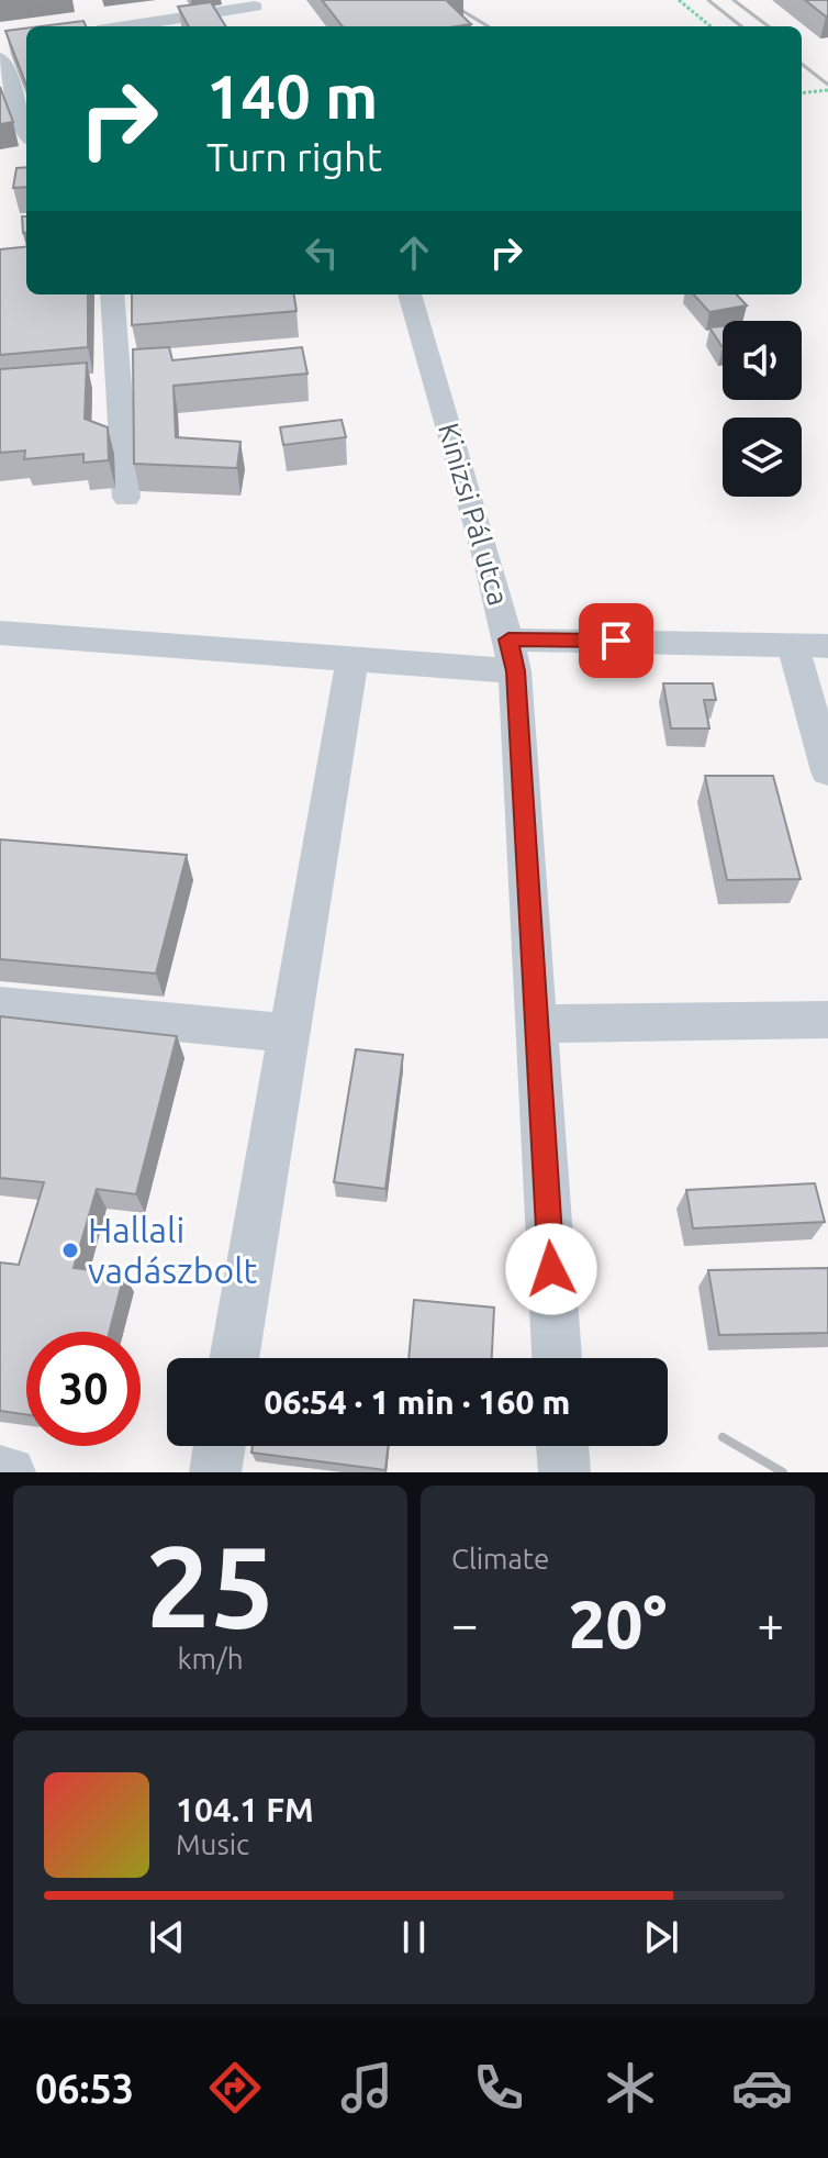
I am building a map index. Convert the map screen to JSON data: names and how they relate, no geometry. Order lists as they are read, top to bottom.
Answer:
{
  "streets": {
    "street": ["Kinizsi Pál utca"]
  },
  "places": ["Hallali vadászbolt"],
  "page": {
    "turn": ["140 m", "Turn right"],
    "limit": "30",
    "trip": "06:54 · 1 min · 160 m",
    "tile": [
      ["25", "km/h"],
      "Climate"
    ],
    "heat": ["−", "20°", "+"],
    "song": ["104.1 FM", "Music"],
    "tabs": "06:53"
  }
}
